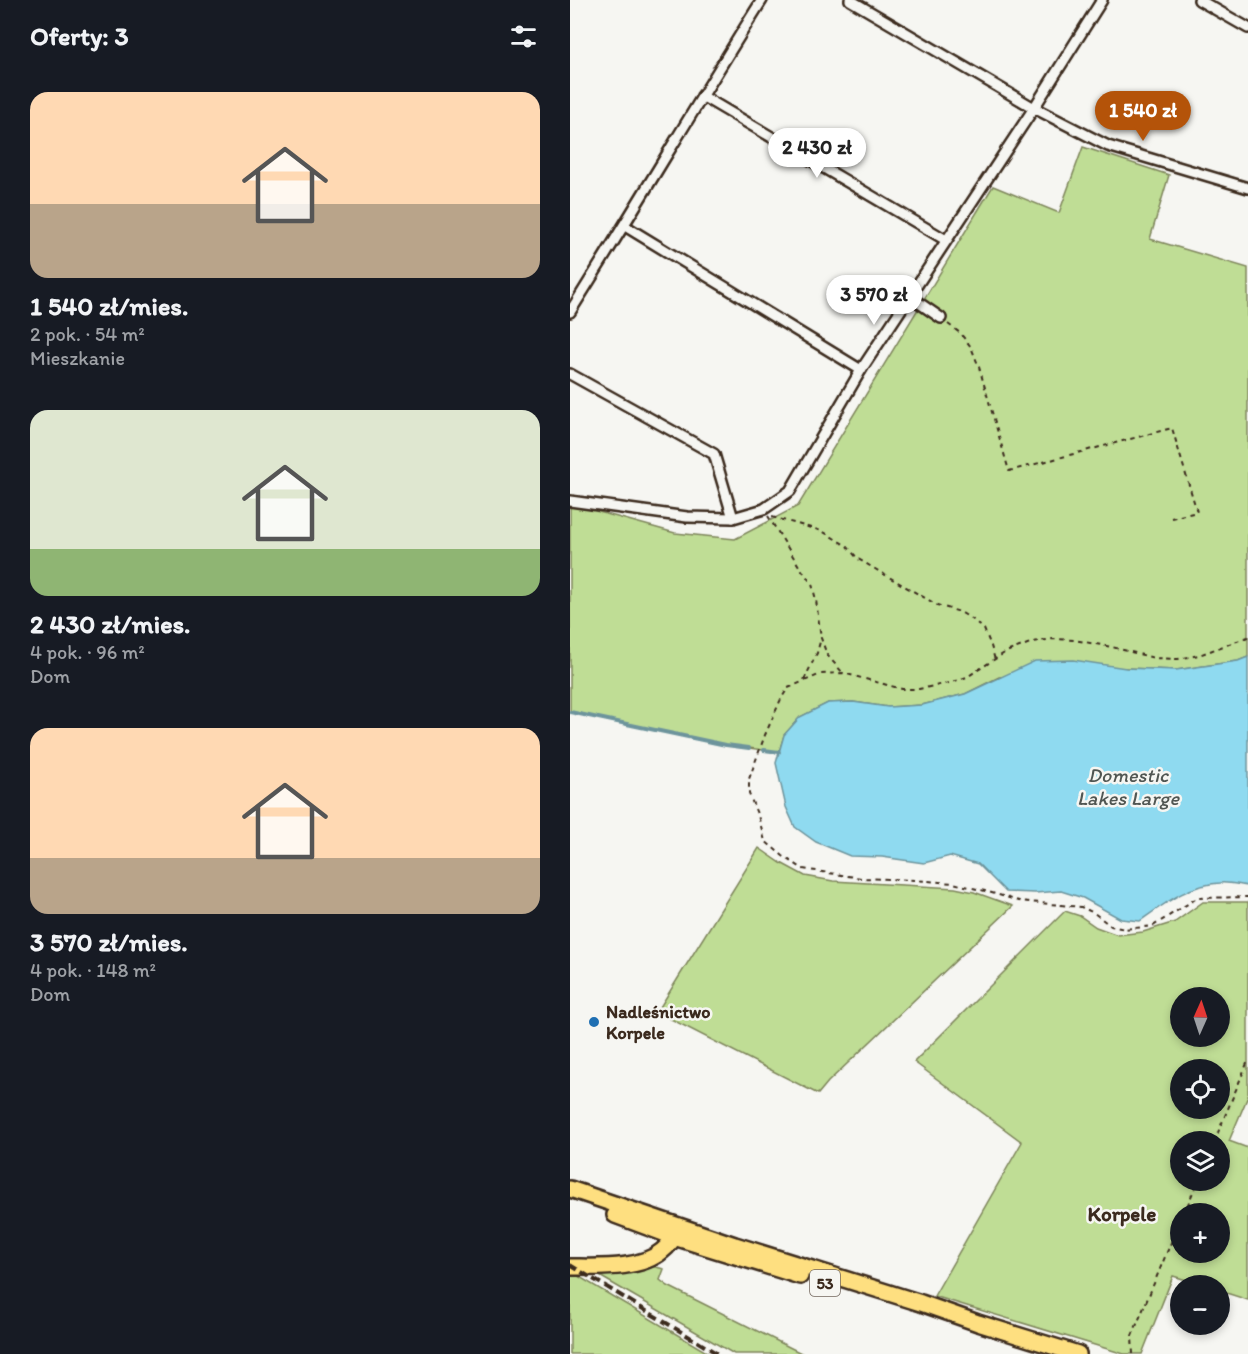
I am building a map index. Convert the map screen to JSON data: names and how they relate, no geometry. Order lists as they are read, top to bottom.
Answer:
{
  "streets": {
    "main road": ["53"]
  },
  "districts": ["Korpele"],
  "water": ["Domestic Lakes Large"],
  "places": ["Nadleśnictwo Korpele"],
  "north": "top",
  "page": {
    "heading": "Oferty: 3",
    "list": [
      {
        "name": "1 540 zł/mies.",
        "note": "2 pok. · 54 m² · Mieszkanie"
      },
      {
        "name": "2 430 zł/mies.",
        "note": "4 pok. · 96 m² · Dom"
      },
      {
        "name": "3 570 zł/mies.",
        "note": "4 pok. · 148 m² · Dom"
      }
    ],
    "price": ["1 540 zł", "2 430 zł", "3 570 zł"],
    "map_buttons": ["+", "−"]
  }
}
